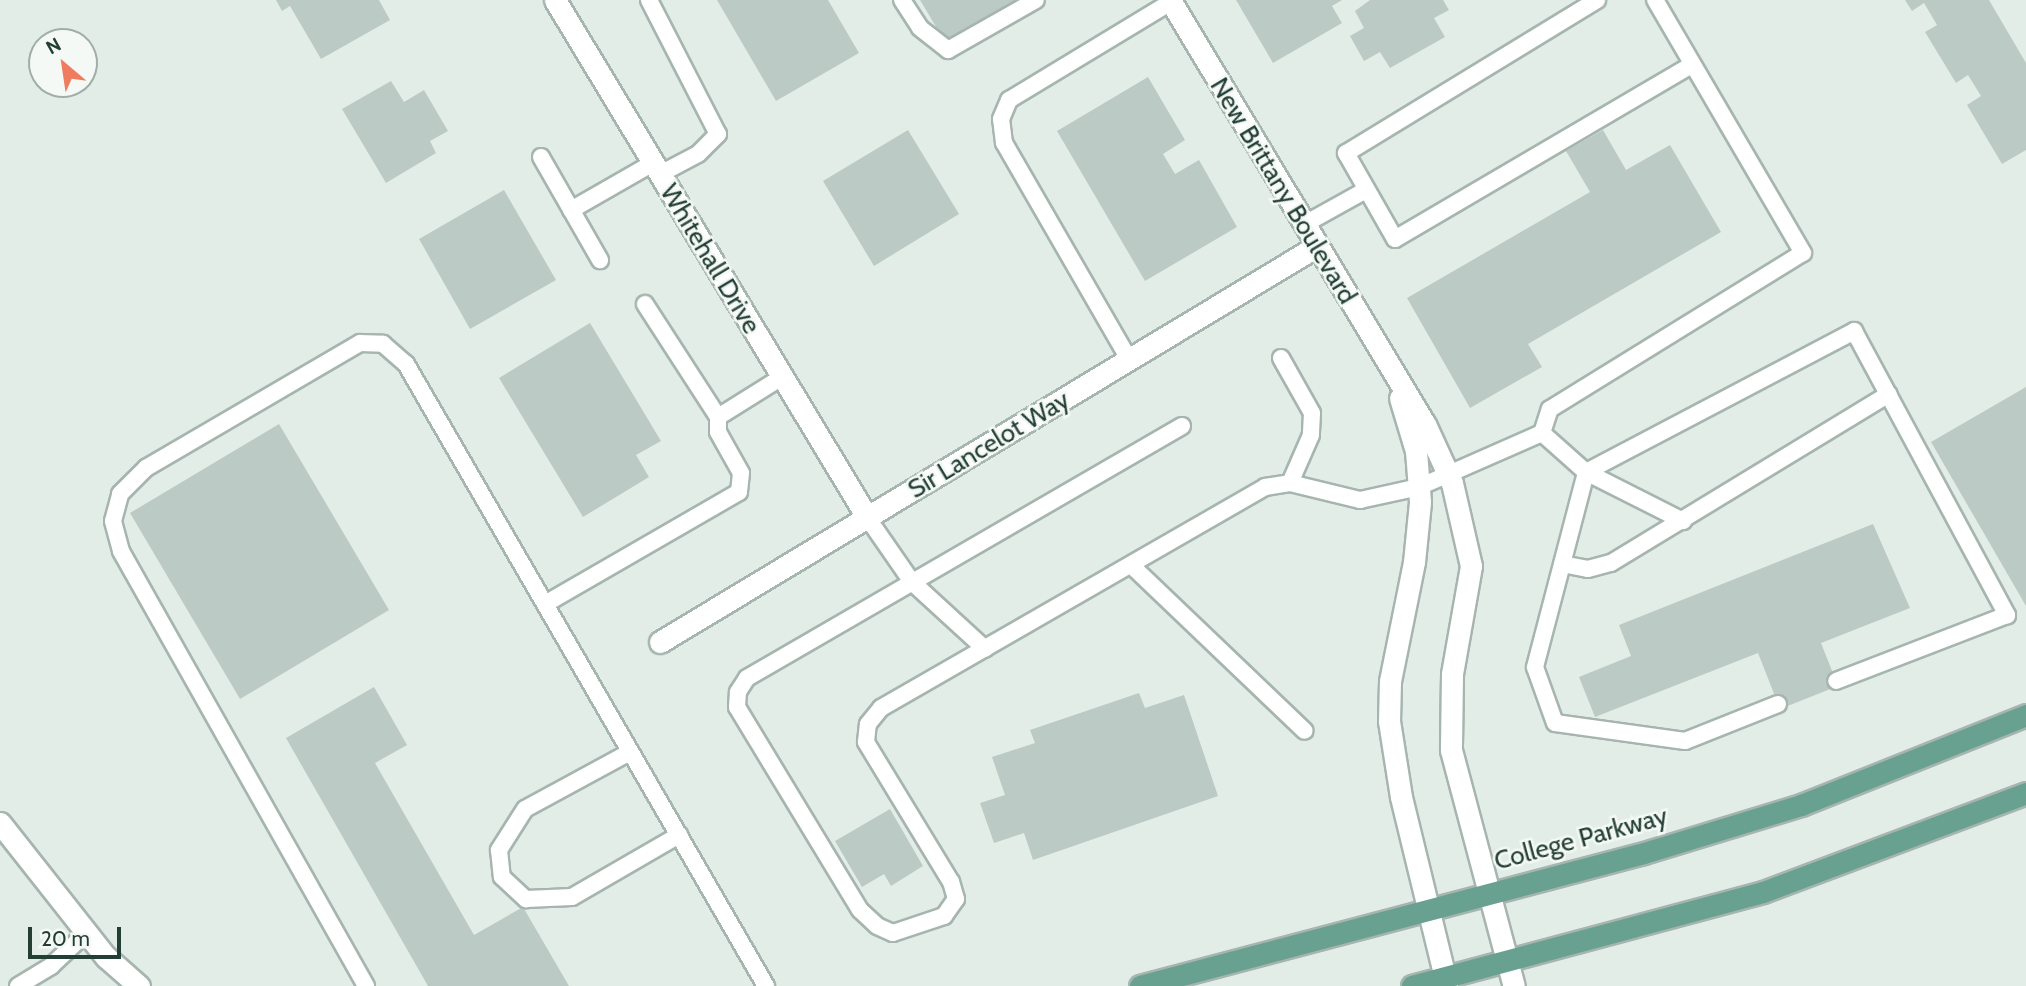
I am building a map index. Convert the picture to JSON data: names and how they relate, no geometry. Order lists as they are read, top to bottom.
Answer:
{
  "streets": {
    "main road": ["College Parkway"],
    "street": ["New Brittany Boulevard", "Whitehall Drive", "Sir Lancelot Way"]
  },
  "crossings": [
    ["New Brittany Boulevard", "Sir Lancelot Way"],
    ["New Brittany Boulevard", "College Parkway"],
    ["Whitehall Drive", "Sir Lancelot Way"]
  ],
  "scale_bar": "20 m",
  "north": "top left"
}
